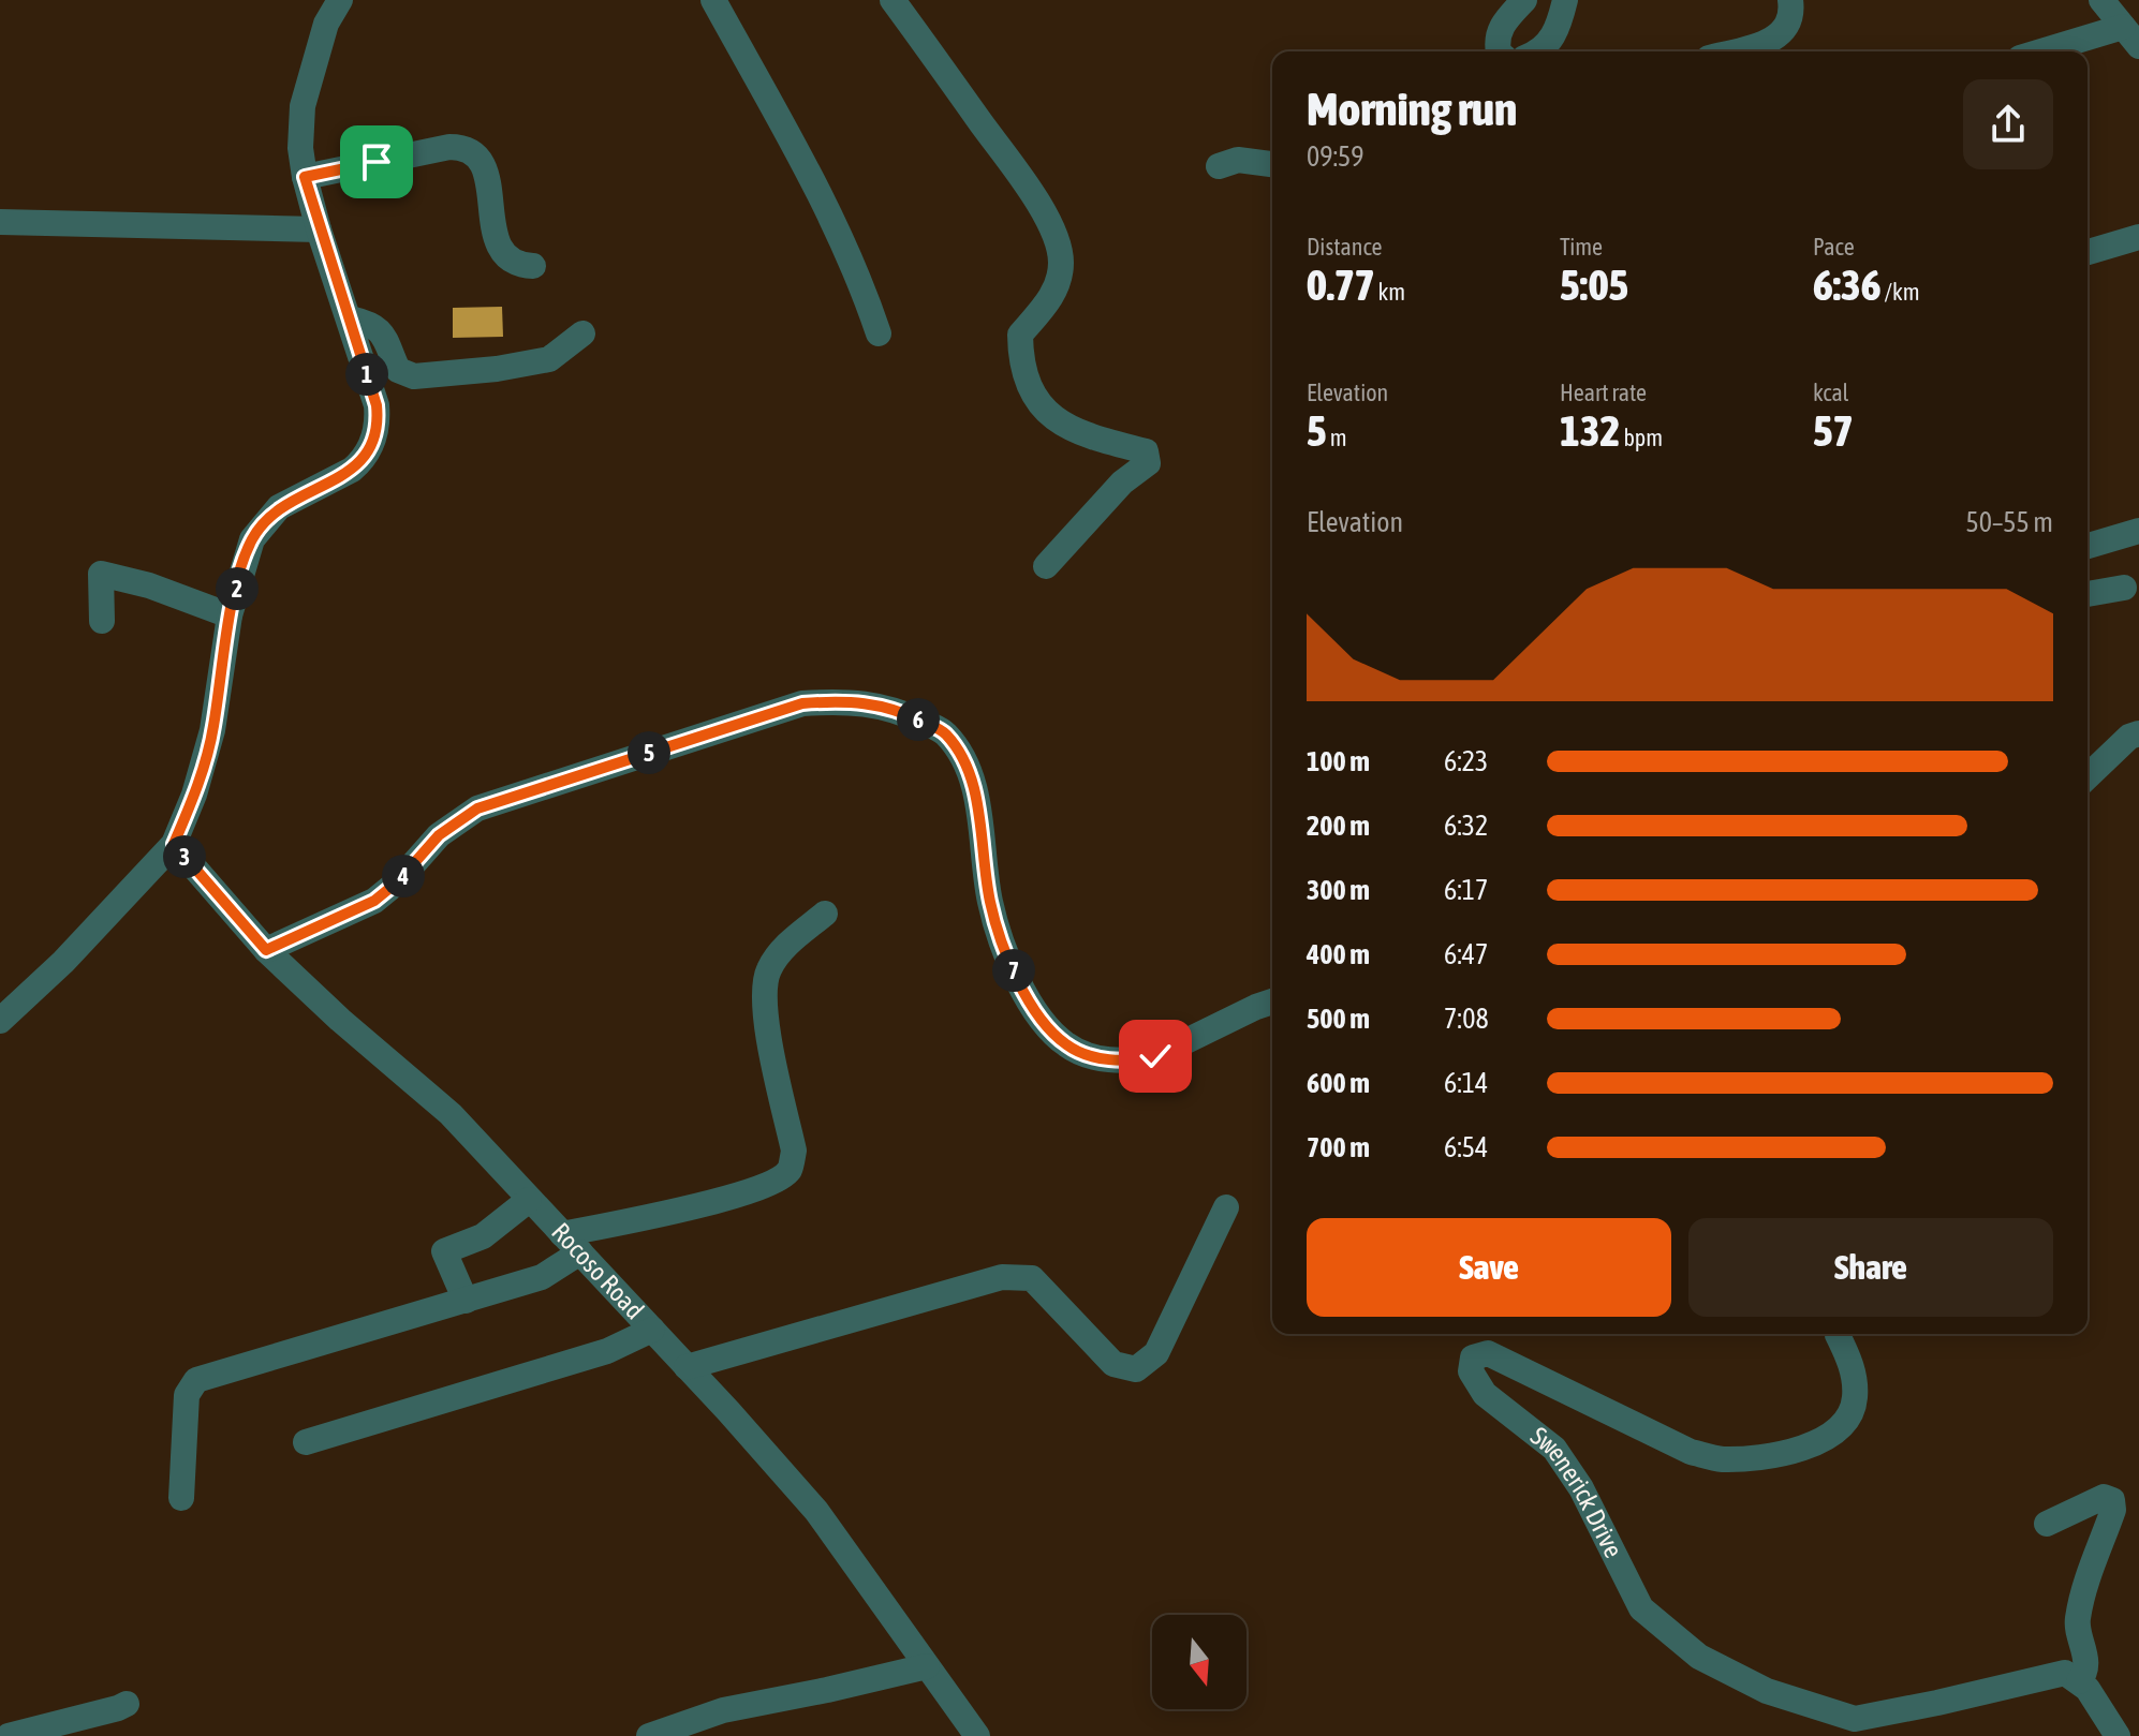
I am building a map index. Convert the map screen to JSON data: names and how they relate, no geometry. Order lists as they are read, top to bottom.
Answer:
{
  "streets": {
    "street": ["Rocoso Road", "Swenerick Drive"]
  },
  "north": "bottom",
  "page": {
    "heading": ["Morning run", "09:59"],
    "stats": [
      ["Distance", "0.77 km"],
      ["Time", "5:05"],
      ["Pace", "6:36 /km"],
      ["Elevation", "5 m"],
      ["Heart rate", "132 bpm"],
      ["kcal", "57"]
    ],
    "pins": [
      "1",
      "2",
      "6",
      "5",
      "3",
      "4",
      "7"
    ],
    "chart": ["Elevation", "50–55 m"],
    "list": [
      {
        "name": "100 m",
        "note": "6:23"
      },
      {
        "name": "200 m",
        "note": "6:32"
      },
      {
        "name": "300 m",
        "note": "6:17"
      },
      {
        "name": "400 m",
        "note": "6:47"
      },
      {
        "name": "500 m",
        "note": "7:08"
      },
      {
        "name": "600 m",
        "note": "6:14"
      },
      {
        "name": "700 m",
        "note": "6:54"
      }
    ],
    "buttons": ["Save", "Share"]
  }
}
